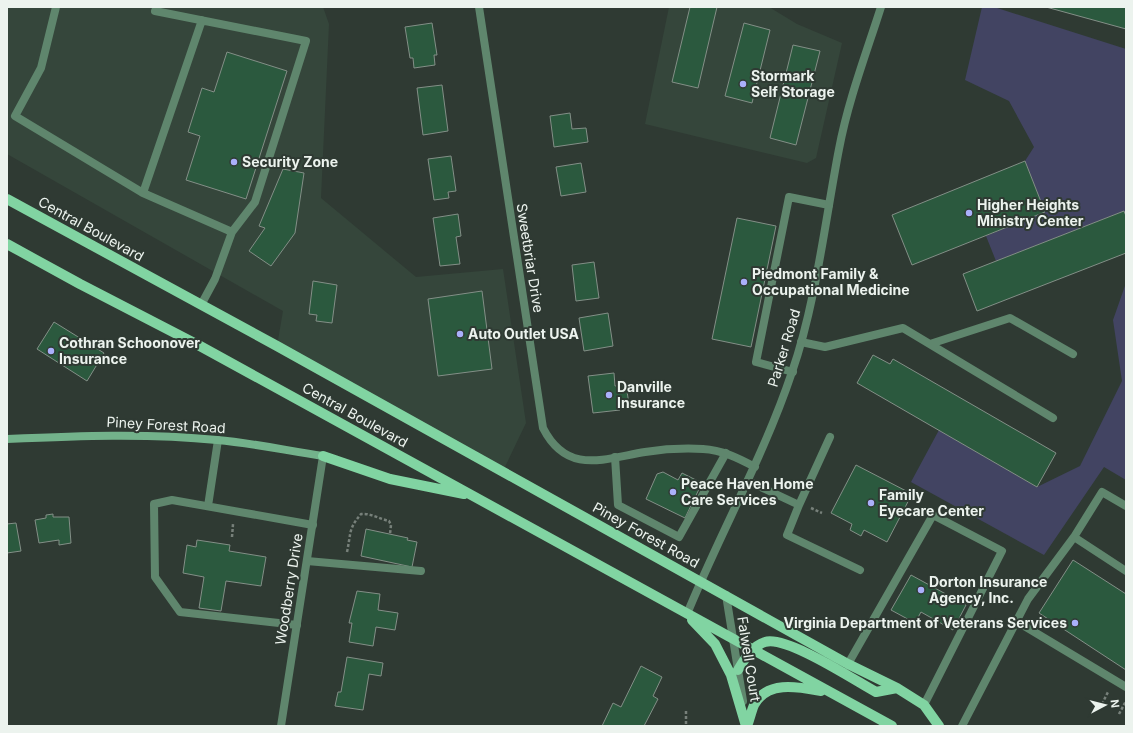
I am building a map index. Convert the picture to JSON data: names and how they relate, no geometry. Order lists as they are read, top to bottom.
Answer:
{
  "streets": {
    "main road": ["Central Boulevard", "Piney Forest Road"],
    "street": [
      "Sweetbriar Drive",
      "Parker Road",
      "Woodberry Drive",
      "Falwell Court"
    ]
  },
  "crossings": [
    ["Central Boulevard", "Parker Road"],
    ["Central Boulevard", "Piney Forest Road"],
    ["Sweetbriar Drive", "Parker Road"],
    ["Parker Road", "Piney Forest Road"],
    ["Piney Forest Road", "Woodberry Drive"],
    ["Piney Forest Road", "Falwell Court"]
  ],
  "places": [
    "Stormark Self Storage",
    "Security Zone",
    "Higher Heights Ministry Center",
    "Piedmont Family & Occupational Medicine",
    "Auto Outlet USA",
    "Cothran Schoonover Insurance",
    "Danville Insurance",
    "Peace Haven Home Care Services",
    "Family Eyecare Center",
    "Dorton Insurance Agency, Inc.",
    "Virginia Department of Veterans Services"
  ],
  "north": "right"
}
